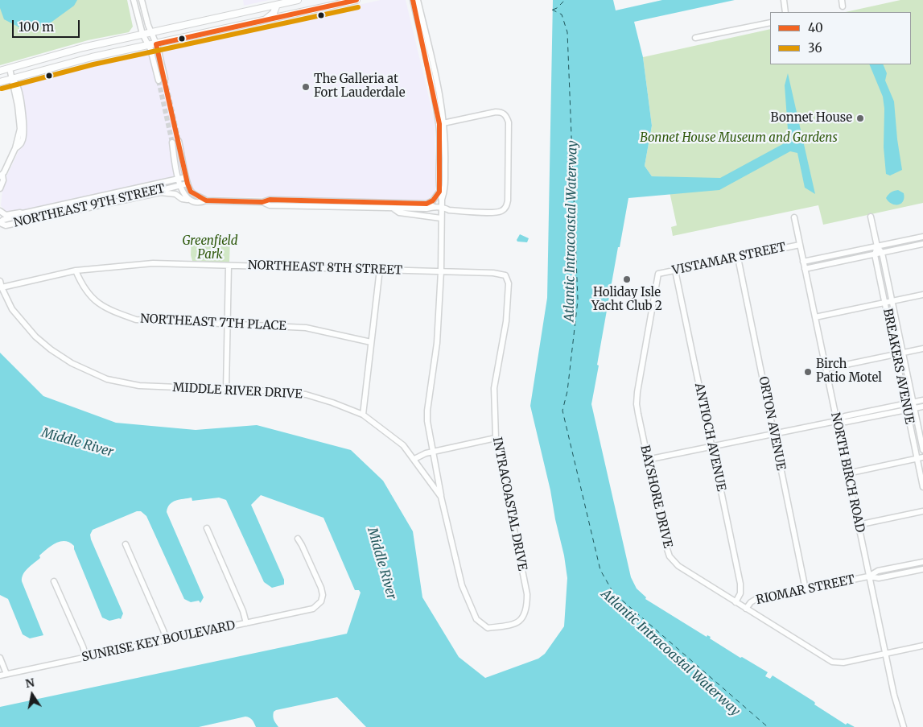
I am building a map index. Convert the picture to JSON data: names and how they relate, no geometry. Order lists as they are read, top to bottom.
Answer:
{
  "streets": {
    "street": [
      "NORTHEAST 9TH STREET",
      "VISTAMAR STREET",
      "NORTHEAST 8TH STREET",
      "NORTHEAST 7TH PLACE",
      "BREAKERS AVENUE",
      "MIDDLE RIVER DRIVE",
      "ORTON AVENUE",
      "ANTIOCH AVENUE",
      "NORTH BIRCH ROAD",
      "BAYSHORE DRIVE",
      "INTRACOASTAL DRIVE",
      "RIOMAR STREET",
      "SUNRISE KEY BOULEVARD"
    ]
  },
  "crossings": [
    ["VISTAMAR STREET", "BREAKERS AVENUE"],
    ["VISTAMAR STREET", "ORTON AVENUE"],
    ["VISTAMAR STREET", "ANTIOCH AVENUE"],
    ["VISTAMAR STREET", "NORTH BIRCH ROAD"],
    ["VISTAMAR STREET", "BAYSHORE DRIVE"],
    ["NORTHEAST 8TH STREET", "NORTHEAST 7TH PLACE"],
    ["NORTHEAST 8TH STREET", "MIDDLE RIVER DRIVE"],
    ["NORTHEAST 8TH STREET", "INTRACOASTAL DRIVE"],
    ["MIDDLE RIVER DRIVE", "INTRACOASTAL DRIVE"],
    ["ORTON AVENUE", "RIOMAR STREET"],
    ["ANTIOCH AVENUE", "BAYSHORE DRIVE"],
    ["NORTH BIRCH ROAD", "BAYSHORE DRIVE"],
    ["NORTH BIRCH ROAD", "RIOMAR STREET"],
    ["BAYSHORE DRIVE", "RIOMAR STREET"]
  ],
  "water": ["Atlantic Intracoastal Waterway", "Middle River"],
  "parks": ["Bonnet House Museum and Gardens", "Greenfield Park"],
  "places": [
    "The Galleria at Fort Lauderdale",
    "Bonnet House",
    "Holiday Isle Yacht Club 2",
    "Birch Patio Motel"
  ],
  "lines": ["transit line 40", "transit line 36"],
  "legend": ["40", "36"],
  "scale_bar": "100 m",
  "north": "top"
}
